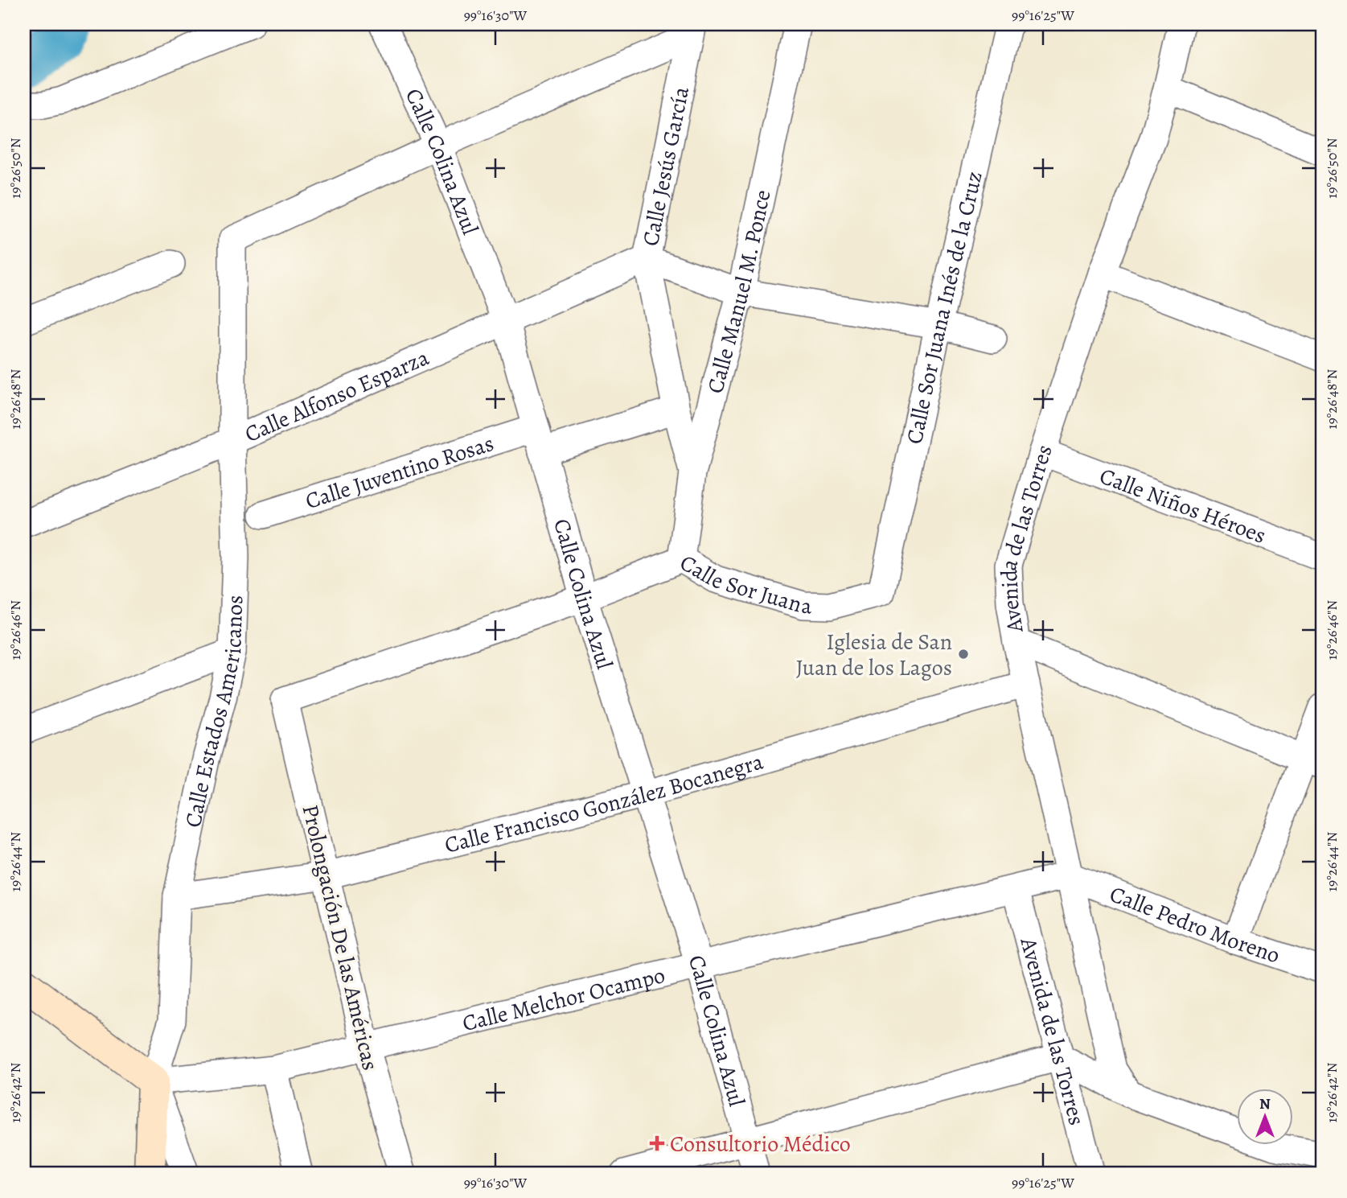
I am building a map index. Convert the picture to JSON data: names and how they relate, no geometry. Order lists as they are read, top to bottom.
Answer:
{
  "streets": {
    "main road": ["Calle Estados Americanos"],
    "street": [
      "Calle Colina Azul",
      "Calle Jesús García",
      "Calle Manuel M. Ponce",
      "Calle Sor Juana Inés de la Cruz",
      "Calle Alfonso Esparza",
      "Calle Juventino Rosas",
      "Calle Niños Héroes",
      "Avenida de las Torres",
      "Calle Sor Juana",
      "Calle Francisco González Bocanegra",
      "Calle Pedro Moreno",
      "Prolongación De las Américas",
      "Calle Melchor Ocampo"
    ]
  },
  "crossings": [
    ["Calle Colina Azul", "Calle Alfonso Esparza"],
    ["Calle Colina Azul", "Calle Juventino Rosas"],
    ["Calle Colina Azul", "Calle Sor Juana"],
    ["Calle Colina Azul", "Calle Estados Americanos"],
    ["Calle Colina Azul", "Calle Francisco González Bocanegra"],
    ["Calle Colina Azul", "Calle Melchor Ocampo"],
    ["Calle Jesús García", "Calle Manuel M. Ponce"],
    ["Calle Jesús García", "Calle Alfonso Esparza"],
    ["Calle Jesús García", "Calle Juventino Rosas"],
    ["Calle Manuel M. Ponce", "Calle Sor Juana"],
    ["Calle Sor Juana Inés de la Cruz", "Calle Sor Juana"],
    ["Calle Alfonso Esparza", "Calle Estados Americanos"],
    ["Calle Niños Héroes", "Avenida de las Torres"],
    ["Avenida de las Torres", "Calle Francisco González Bocanegra"],
    ["Avenida de las Torres", "Calle Pedro Moreno"],
    ["Avenida de las Torres", "Calle Melchor Ocampo"],
    ["Calle Sor Juana", "Prolongación De las Américas"],
    ["Calle Estados Americanos", "Calle Francisco González Bocanegra"],
    ["Calle Estados Americanos", "Calle Melchor Ocampo"],
    ["Calle Francisco González Bocanegra", "Prolongación De las Américas"],
    ["Calle Pedro Moreno", "Calle Melchor Ocampo"],
    ["Prolongación De las Américas", "Calle Melchor Ocampo"]
  ],
  "places": {
    "other": ["Iglesia de San Juan de los Lagos"],
    "health": ["Consultorio Médico"]
  },
  "north": "top",
  "coordinates": [
    "99°16'30\"W",
    "99°16'25\"W",
    "19°26'50\"N",
    "19°26'48\"N",
    "19°26'46\"N",
    "19°26'44\"N",
    "19°26'42\"N"
  ]
}
